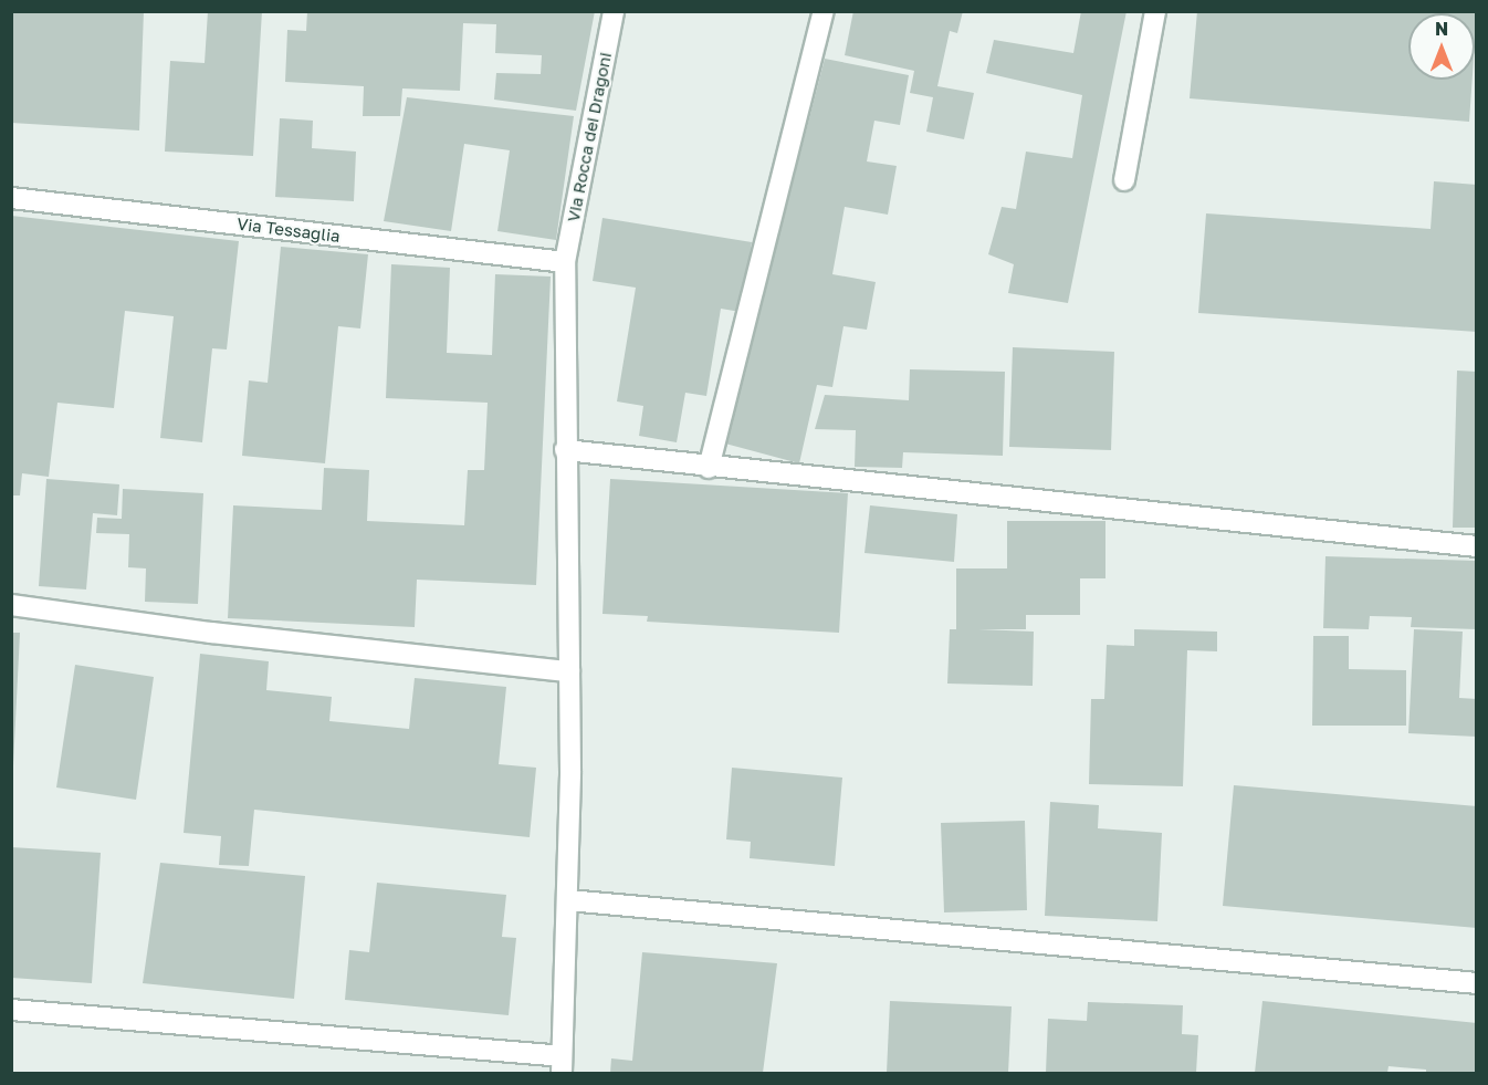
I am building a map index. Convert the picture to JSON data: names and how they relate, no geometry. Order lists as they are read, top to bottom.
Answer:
{
  "streets": {
    "street": ["Via Rocca dei Dragoni", "Via Tessaglia"]
  },
  "crossings": [
    ["Via Rocca dei Dragoni", "Via Tessaglia"]
  ],
  "north": "top"
}
